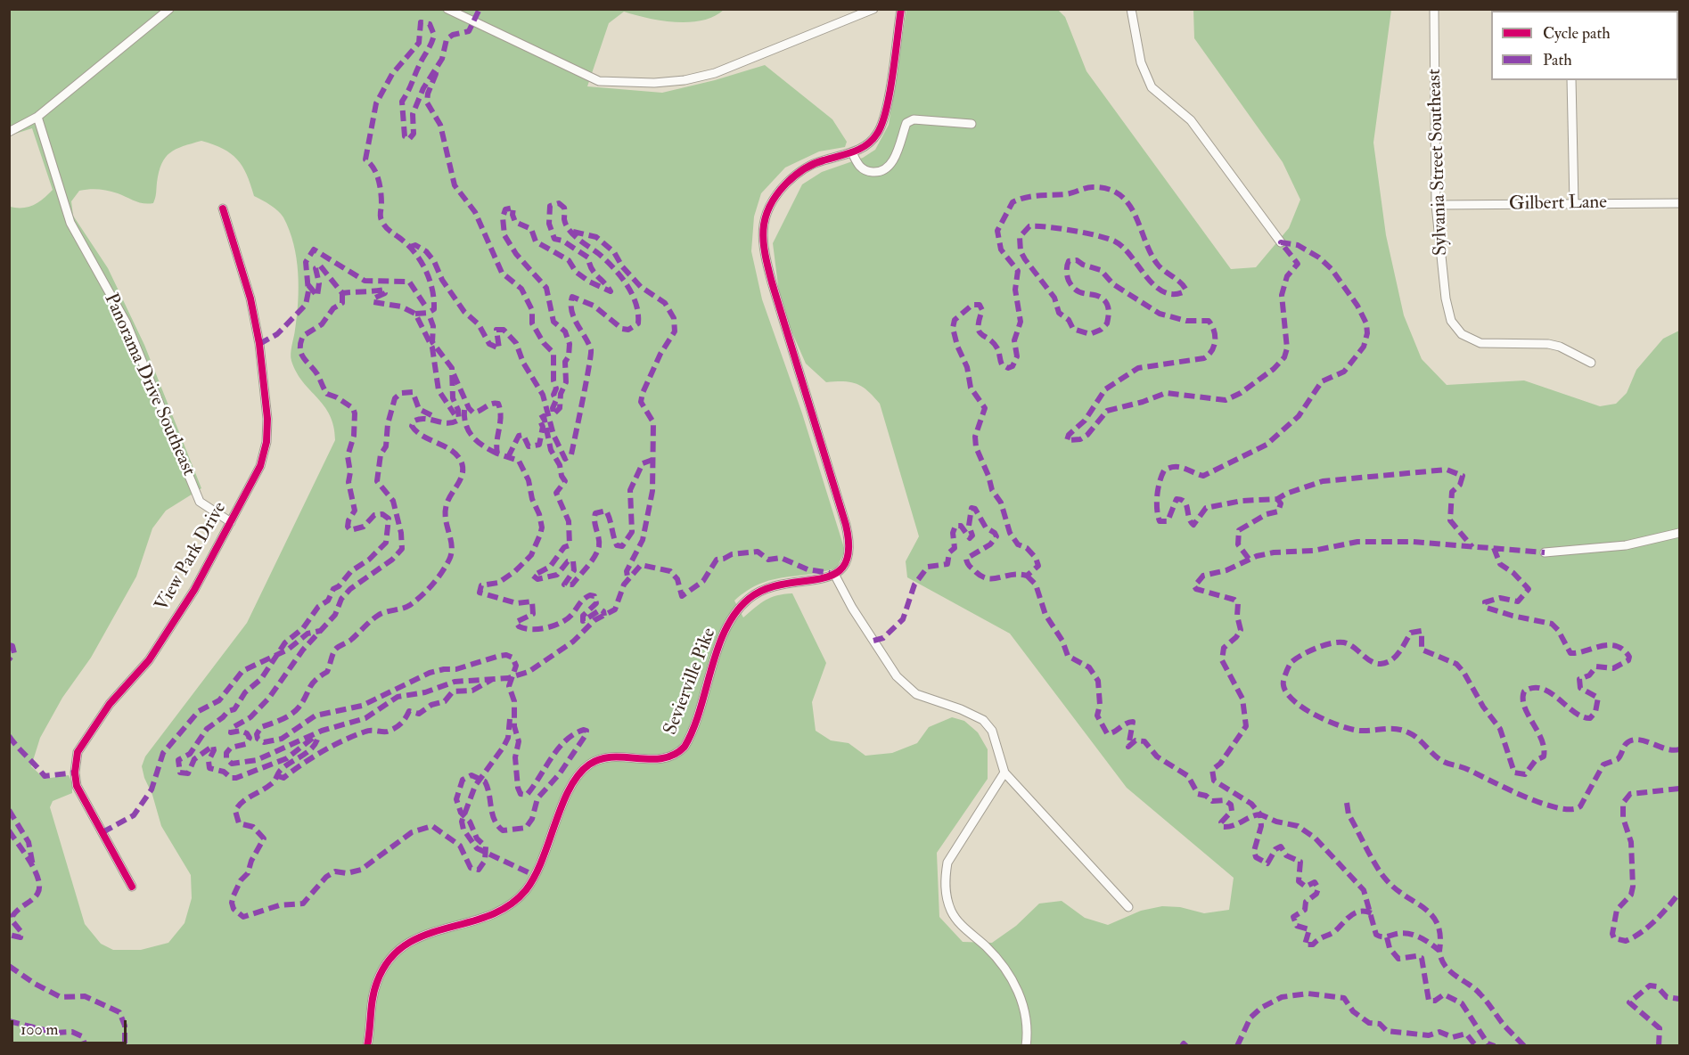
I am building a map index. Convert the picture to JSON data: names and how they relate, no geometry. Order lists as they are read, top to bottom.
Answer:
{
  "streets": {
    "street": [
      "Sylvania Street Southeast",
      "Gilbert Lane",
      "Panorama Drive Southeast",
      "View Park Drive",
      "Sevierville Pike"
    ]
  },
  "crossings": [
    ["Sylvania Street Southeast", "Gilbert Lane"],
    ["Panorama Drive Southeast", "View Park Drive"]
  ],
  "legend": ["Cycle path", "Path"],
  "scale_bar": "100 m"
}
